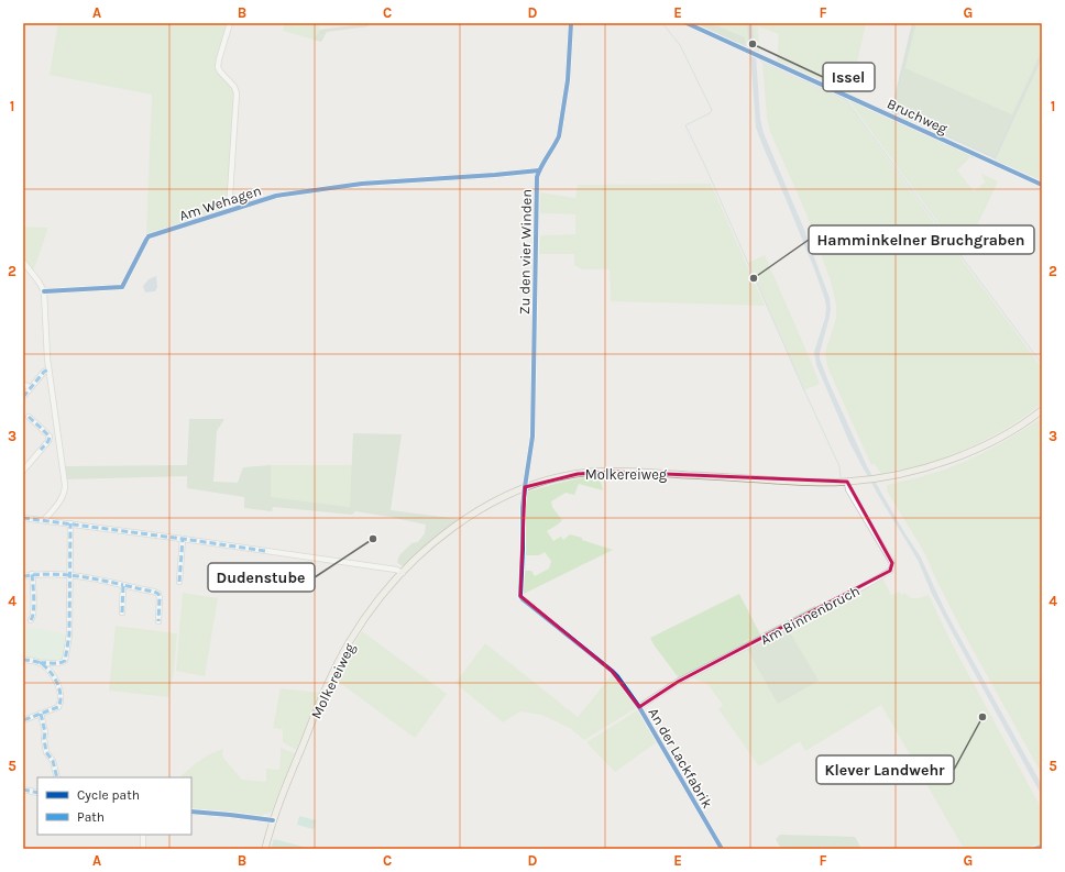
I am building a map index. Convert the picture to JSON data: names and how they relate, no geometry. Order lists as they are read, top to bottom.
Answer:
{
  "streets": {
    "main road": ["Molkereiweg"],
    "street": [
      "Bruchweg",
      "Am Wehagen",
      "Zu den vier Winden",
      "Am Binnenbruch",
      "An der Lackfabrik"
    ]
  },
  "crossings": [
    ["Am Wehagen", "Zu den vier Winden"],
    ["Zu den vier Winden", "Molkereiweg"],
    ["Zu den vier Winden", "An der Lackfabrik"],
    ["Molkereiweg", "Am Binnenbruch"],
    ["Molkereiweg", "An der Lackfabrik"],
    ["Am Binnenbruch", "An der Lackfabrik"]
  ],
  "places": [
    "Issel",
    "Hamminkelner Bruchgraben",
    "Dudenstube",
    "Klever Landwehr"
  ],
  "legend": ["Cycle path", "Path"],
  "grid": {
    "columns": [
      "A",
      "B",
      "C",
      "D",
      "E",
      "F",
      "G"
    ],
    "rows": [
      "1",
      "2",
      "3",
      "4",
      "5"
    ]
  }
}
